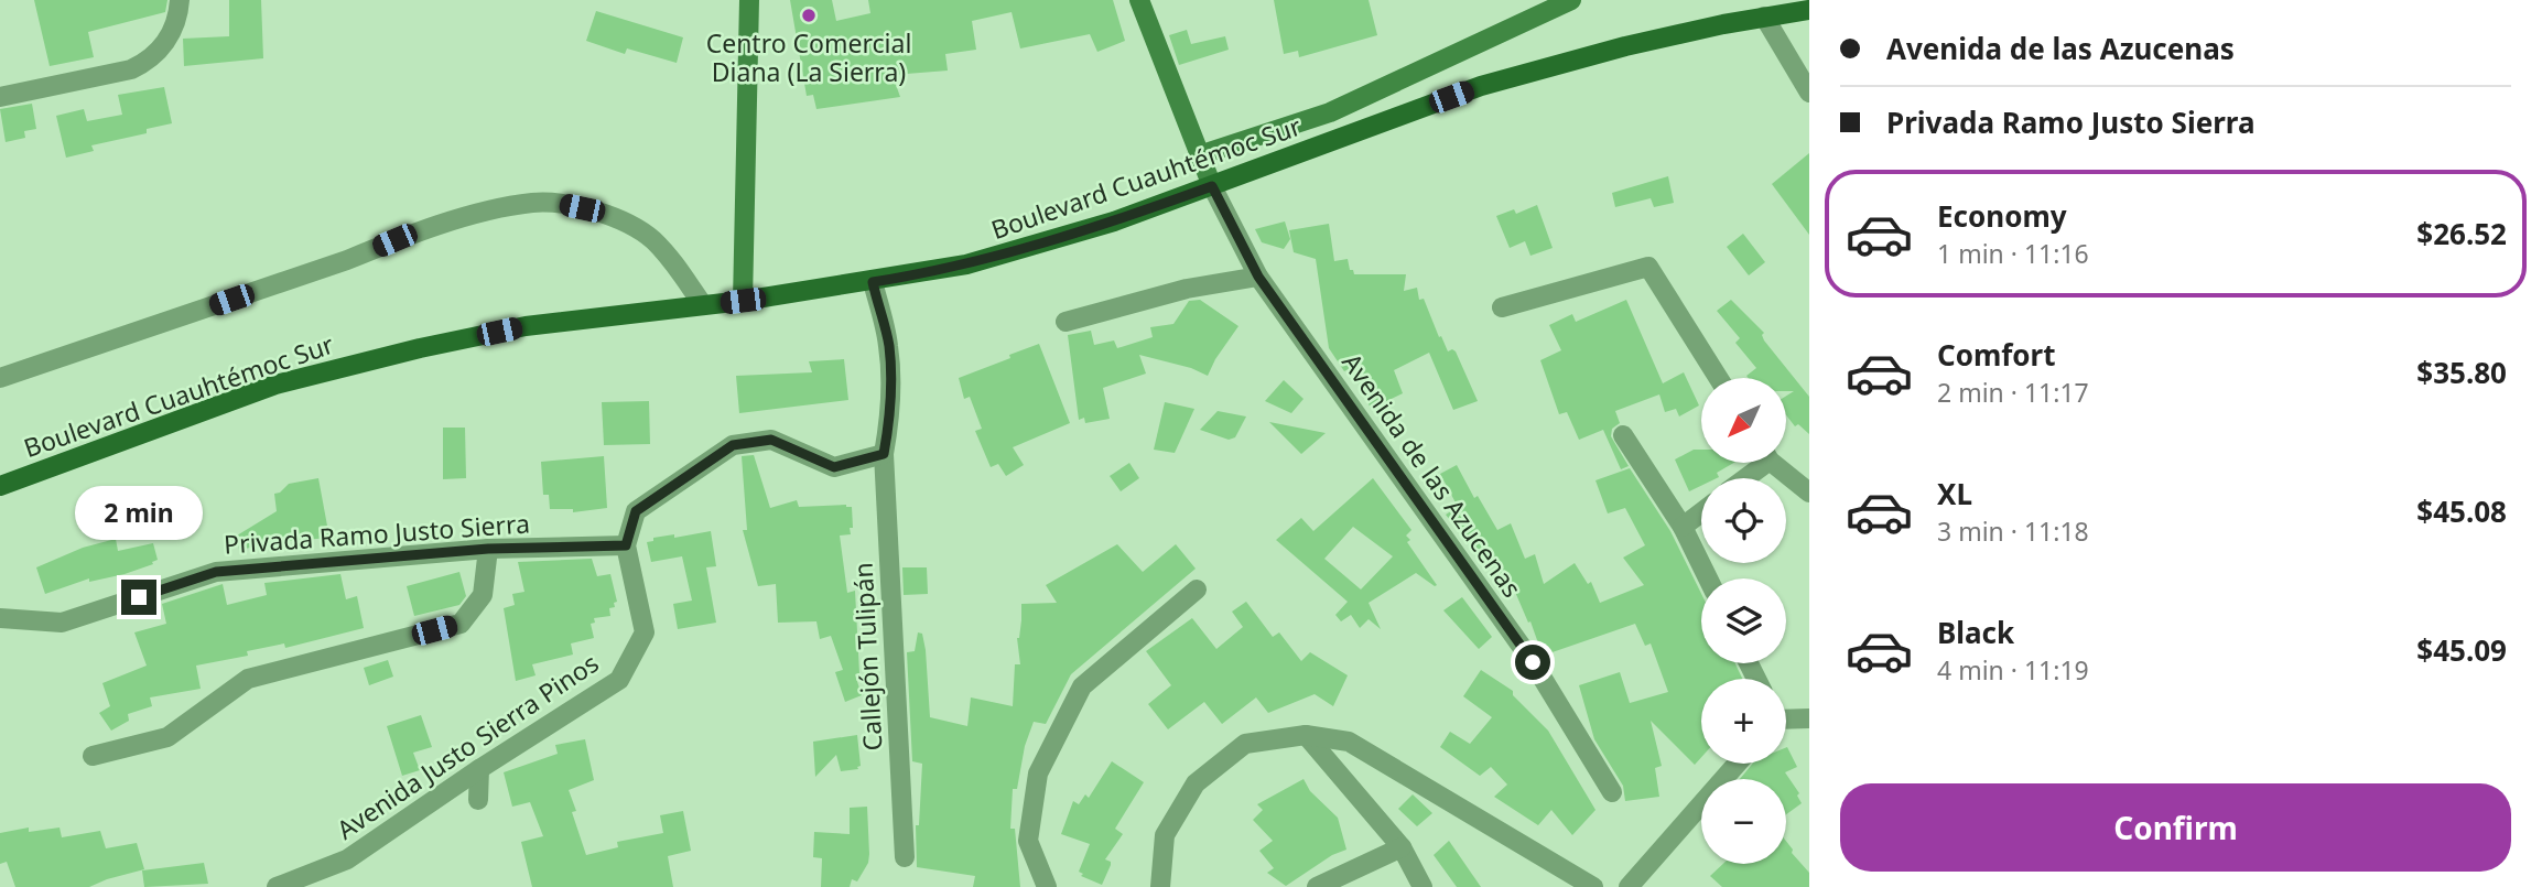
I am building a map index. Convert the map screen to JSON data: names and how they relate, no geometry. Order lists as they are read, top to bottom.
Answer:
{
  "streets": {
    "main road": ["Boulevard Cuauhtémoc Sur"],
    "street": [
      "Avenida de las Azucenas",
      "Privada Ramo Justo Sierra",
      "Callejón Tulipán",
      "Avenida Justo Sierra Pinos"
    ]
  },
  "crossings": [
    ["Boulevard Cuauhtémoc Sur", "Avenida de las Azucenas"],
    ["Privada Ramo Justo Sierra", "Avenida Justo Sierra Pinos"]
  ],
  "places": ["Centro Comercial Diana (La Sierra)"],
  "north": "bottom left",
  "page": {
    "banner": ["Avenida de las Azucenas", "Privada Ramo Justo Sierra"],
    "list": [
      {
        "name": "Economy",
        "note": "1 min · 11:16",
        "value": "$26.52"
      },
      {
        "name": "Comfort",
        "note": "2 min · 11:17",
        "value": "$35.80"
      },
      {
        "name": "XL",
        "note": "3 min · 11:18",
        "value": "$45.08"
      },
      {
        "name": "Black",
        "note": "4 min · 11:19",
        "value": "$45.09"
      }
    ],
    "map_buttons": ["+", "−"],
    "bubble": "2 min",
    "buttons": "Confirm"
  }
}
